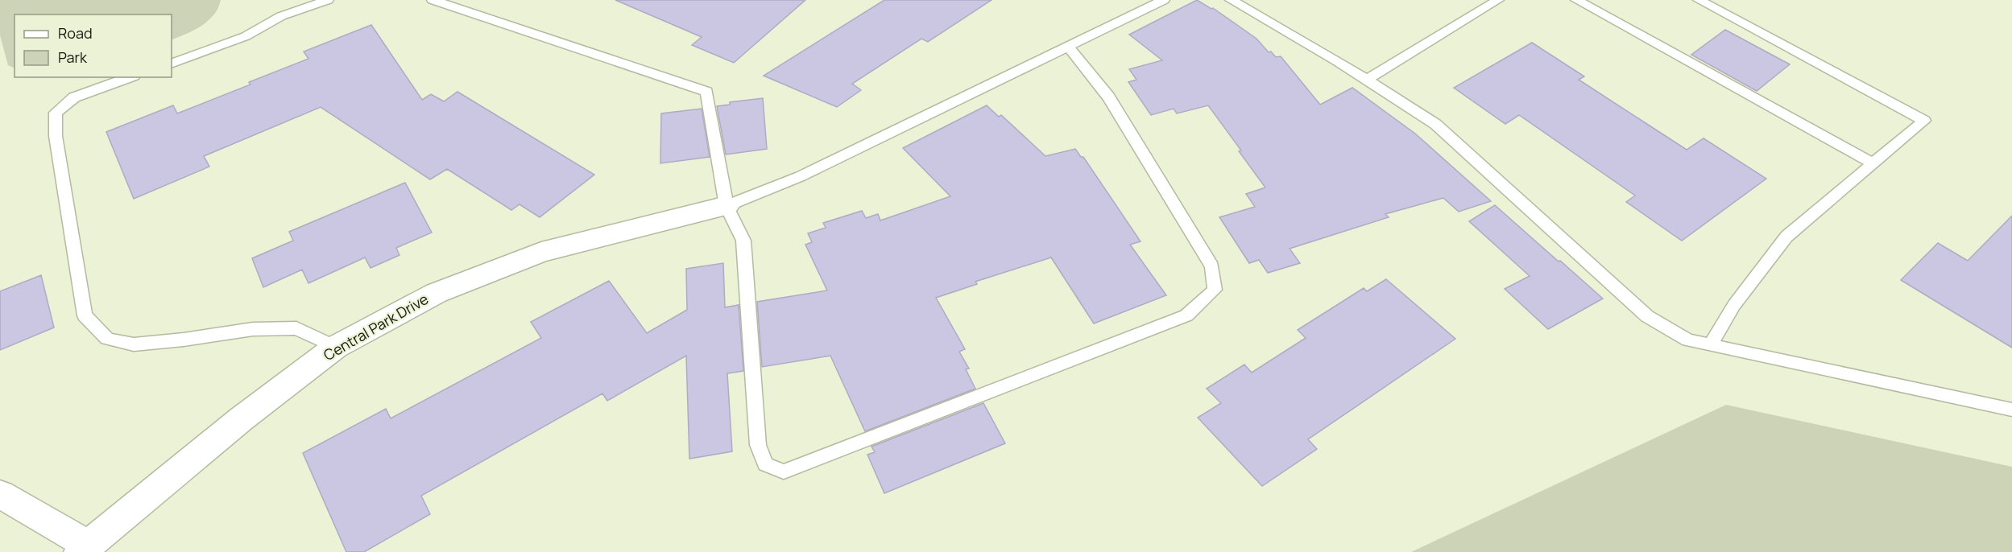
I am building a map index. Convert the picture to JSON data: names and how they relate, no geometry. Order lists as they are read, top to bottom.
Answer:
{
  "streets": {
    "street": ["Central Park Drive"]
  },
  "legend": ["Road", "Park"]
}
